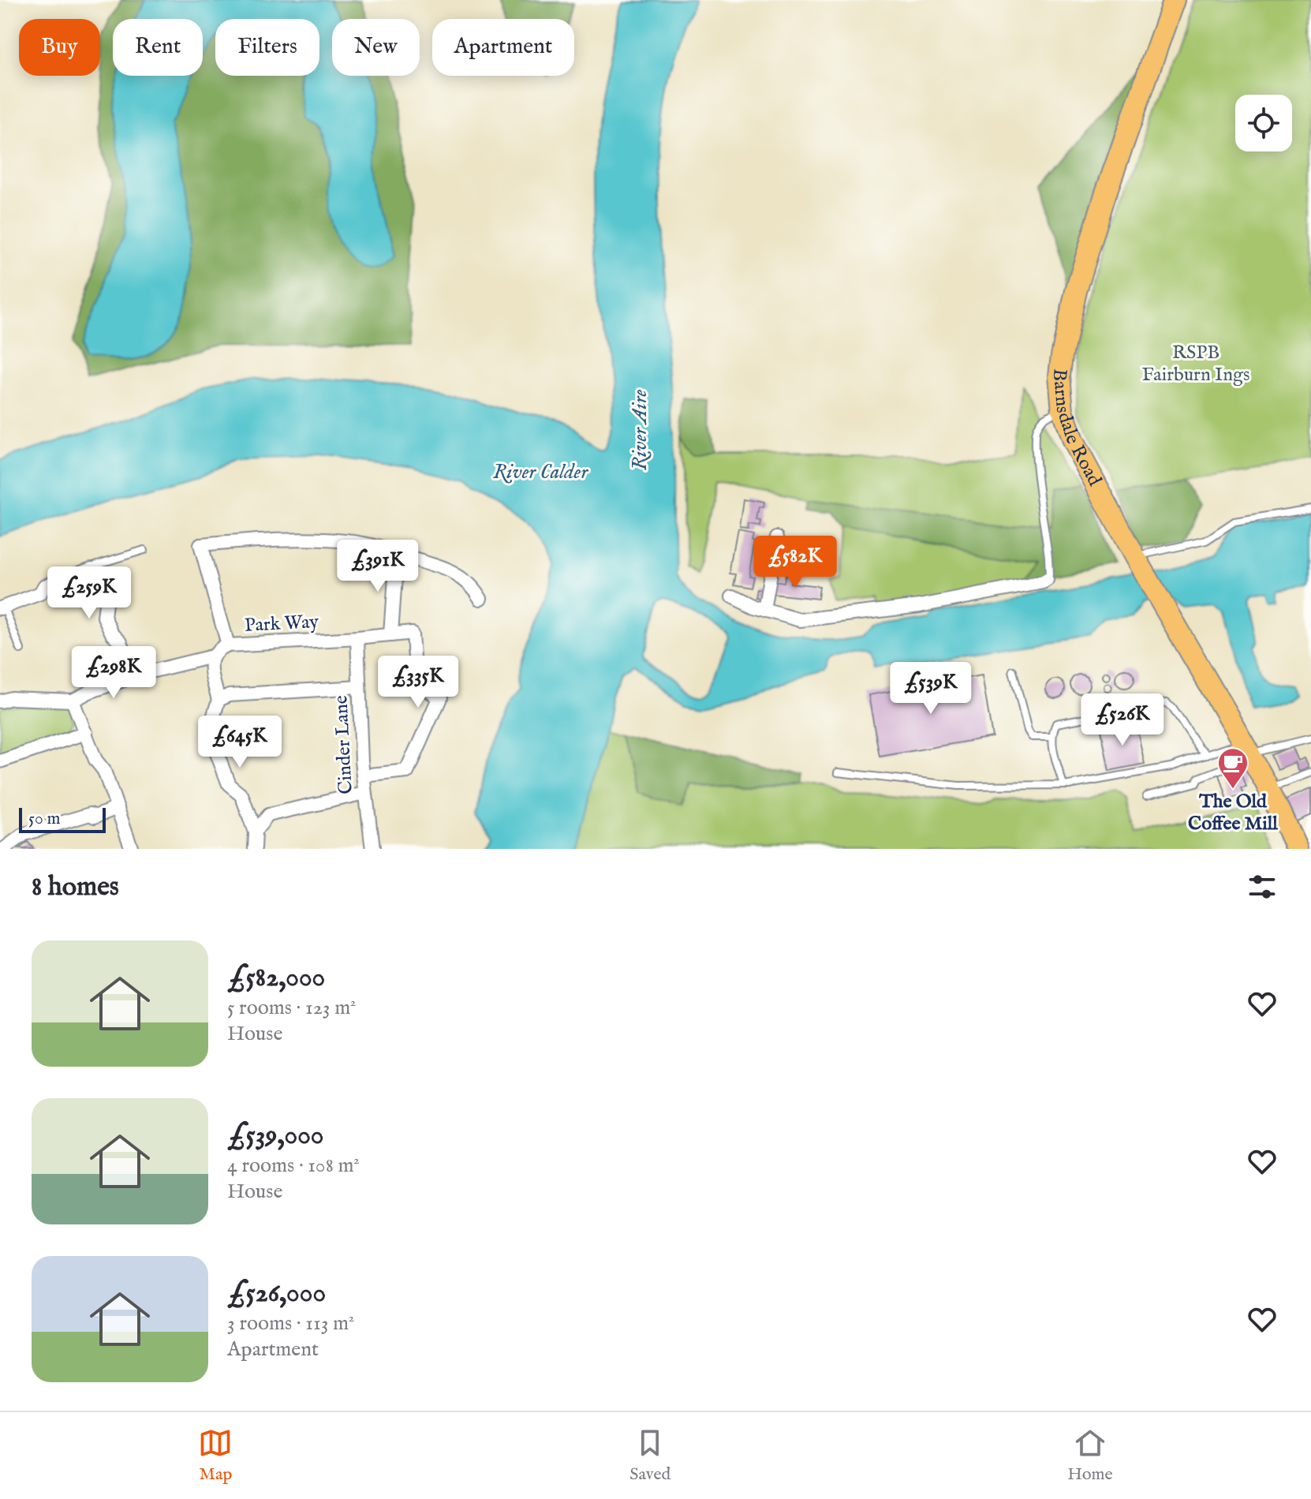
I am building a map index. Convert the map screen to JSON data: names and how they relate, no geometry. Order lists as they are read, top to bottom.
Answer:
{
  "streets": {
    "main road": ["Barnsdale Road"],
    "street": ["Park Way", "Cinder Lane"]
  },
  "crossings": [
    ["Park Way", "Cinder Lane"]
  ],
  "water": ["River Aire", "River Calder"],
  "parks": ["RSPB Fairburn Ings"],
  "places": {
    "cafe": ["The Old Coffee Mill"]
  },
  "scale_bar": "50 m",
  "page": {
    "chip": [
      "Buy",
      "Rent",
      "Filters",
      "New",
      "Apartment"
    ],
    "price": [
      "£582K",
      "£391K",
      "£259K",
      "£298K",
      "£335K",
      "£539K",
      "£526K",
      "£645K"
    ],
    "scale": "50 m",
    "heading": "8 homes",
    "list": [
      {
        "name": "£582,000",
        "note": "5 rooms · 123 m² · House"
      },
      {
        "name": "£539,000",
        "note": "4 rooms · 108 m² · House"
      },
      {
        "name": "£526,000",
        "note": "3 rooms · 113 m² · Apartment"
      }
    ],
    "tabs": ["Map", "Saved", "Home"]
  }
}
